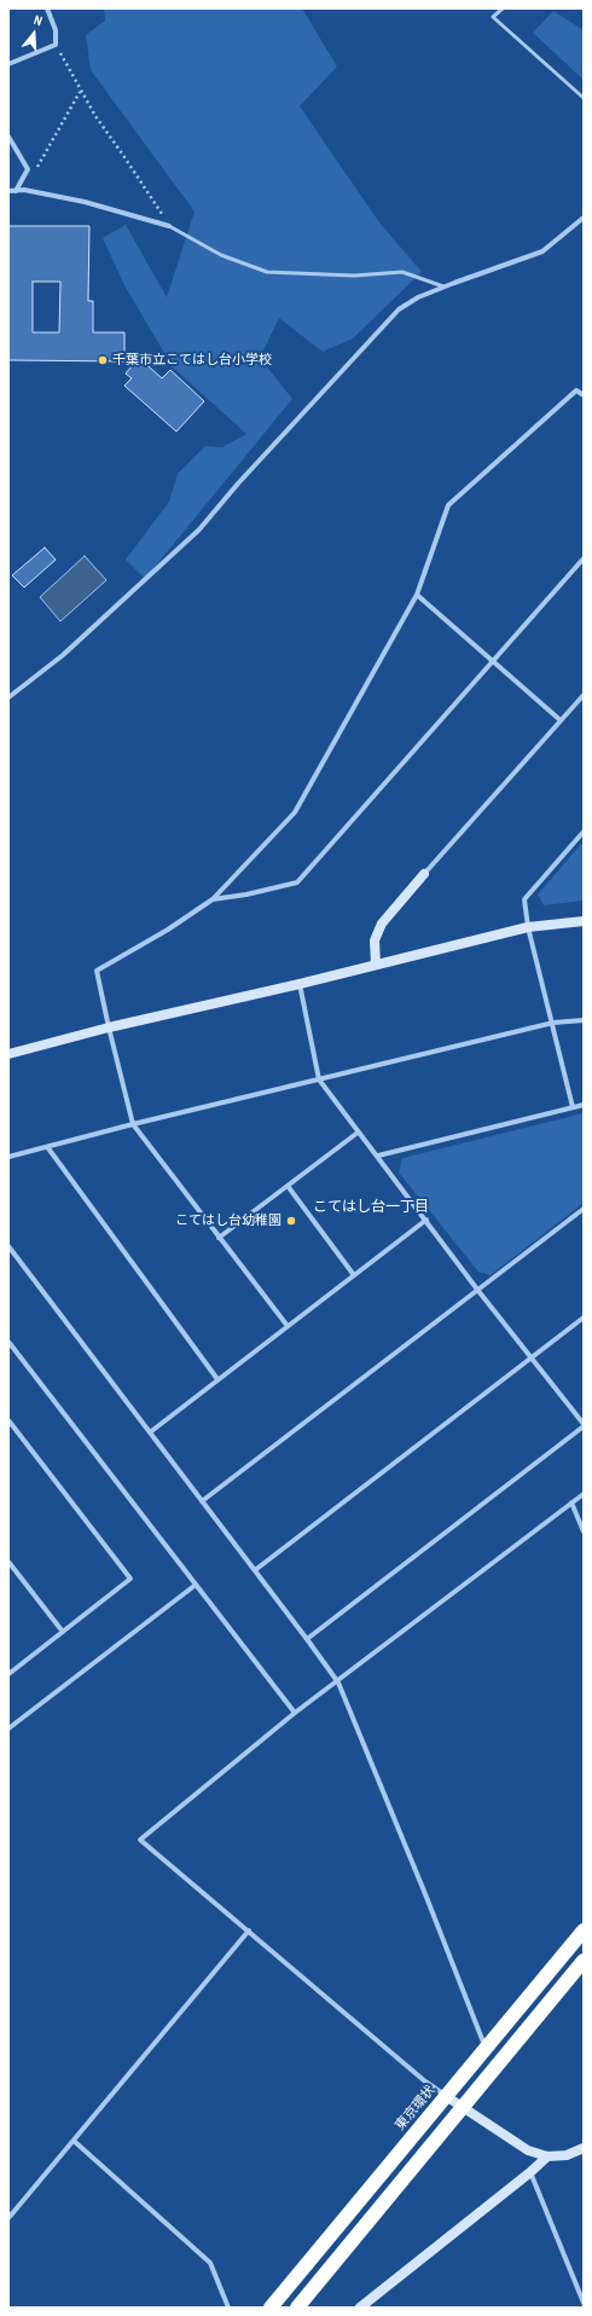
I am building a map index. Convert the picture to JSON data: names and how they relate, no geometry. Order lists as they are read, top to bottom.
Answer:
{
  "streets": {
    "highway": ["東京環状"]
  },
  "districts": ["こてはし台一丁目"],
  "places": ["千葉市立こてはし台小学校", "こてはし台幼稚園"],
  "north": "top"
}
